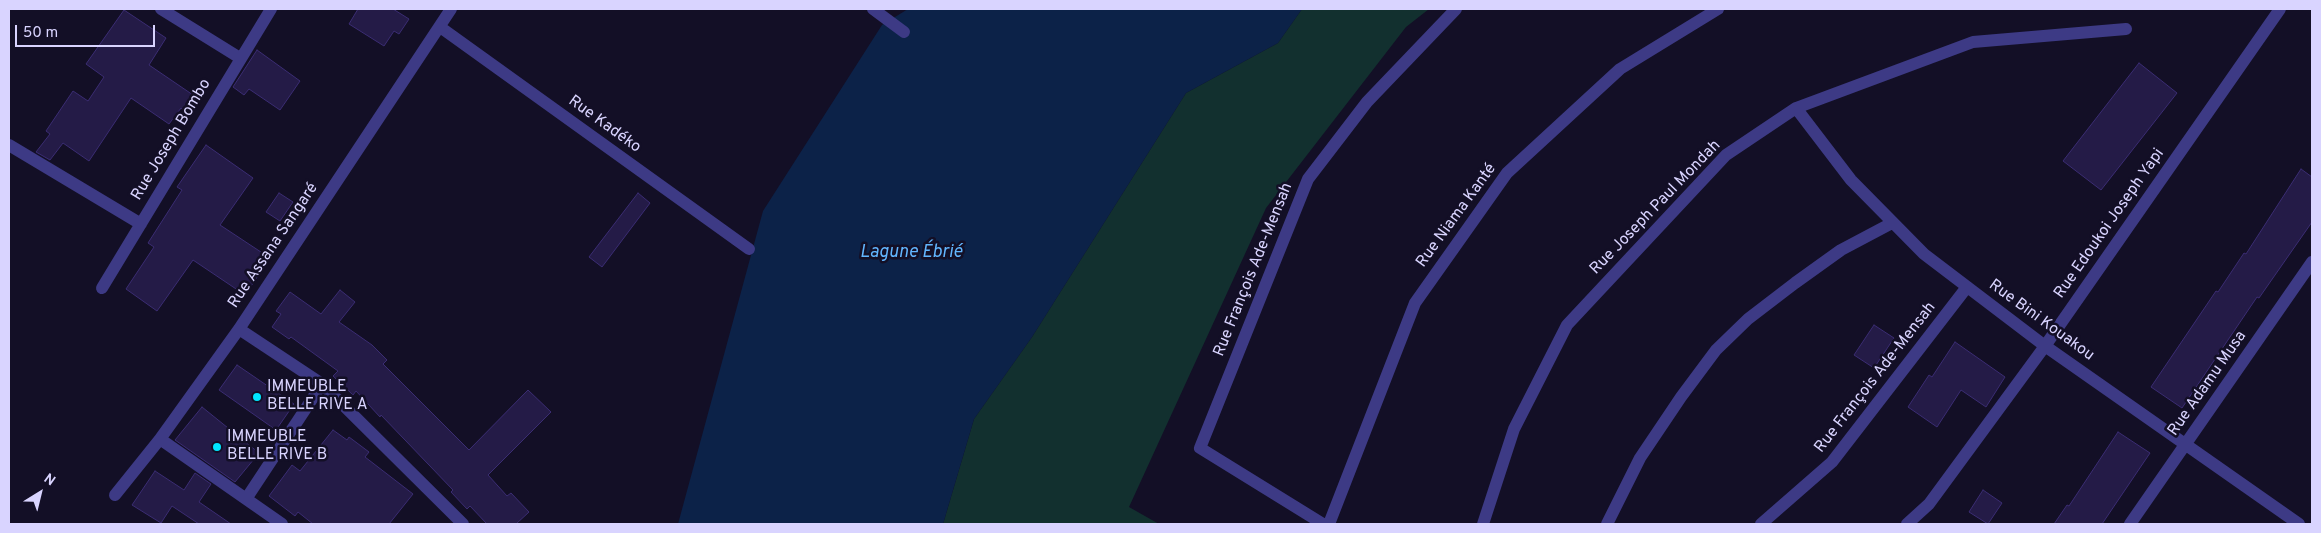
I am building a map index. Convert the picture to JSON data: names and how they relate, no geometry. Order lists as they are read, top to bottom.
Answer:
{
  "streets": {
    "street": [
      "Rue Kadéko",
      "Rue Joseph Bombo",
      "Rue Joseph Paul Mondah",
      "Rue Niama Kanté",
      "Rue Edoukoi Joseph Yapi",
      "Rue Assana Sangaré",
      "Rue François Ade-Mensah",
      "Rue Bini Kouakou",
      "Rue Adamu Musa"
    ]
  },
  "crossings": [
    ["Rue Kadéko", "Rue Assana Sangaré"],
    ["Rue Joseph Paul Mondah", "Rue Bini Kouakou"],
    ["Rue Edoukoi Joseph Yapi", "Rue Bini Kouakou"],
    ["Rue François Ade-Mensah", "Rue Bini Kouakou"],
    ["Rue Bini Kouakou", "Rue Adamu Musa"]
  ],
  "water": ["Lagune Ébrié"],
  "places": ["IMMEUBLE BELLE RIVE A", "IMMEUBLE BELLE RIVE B"],
  "scale_bar": "50 m",
  "north": "top right"
}
